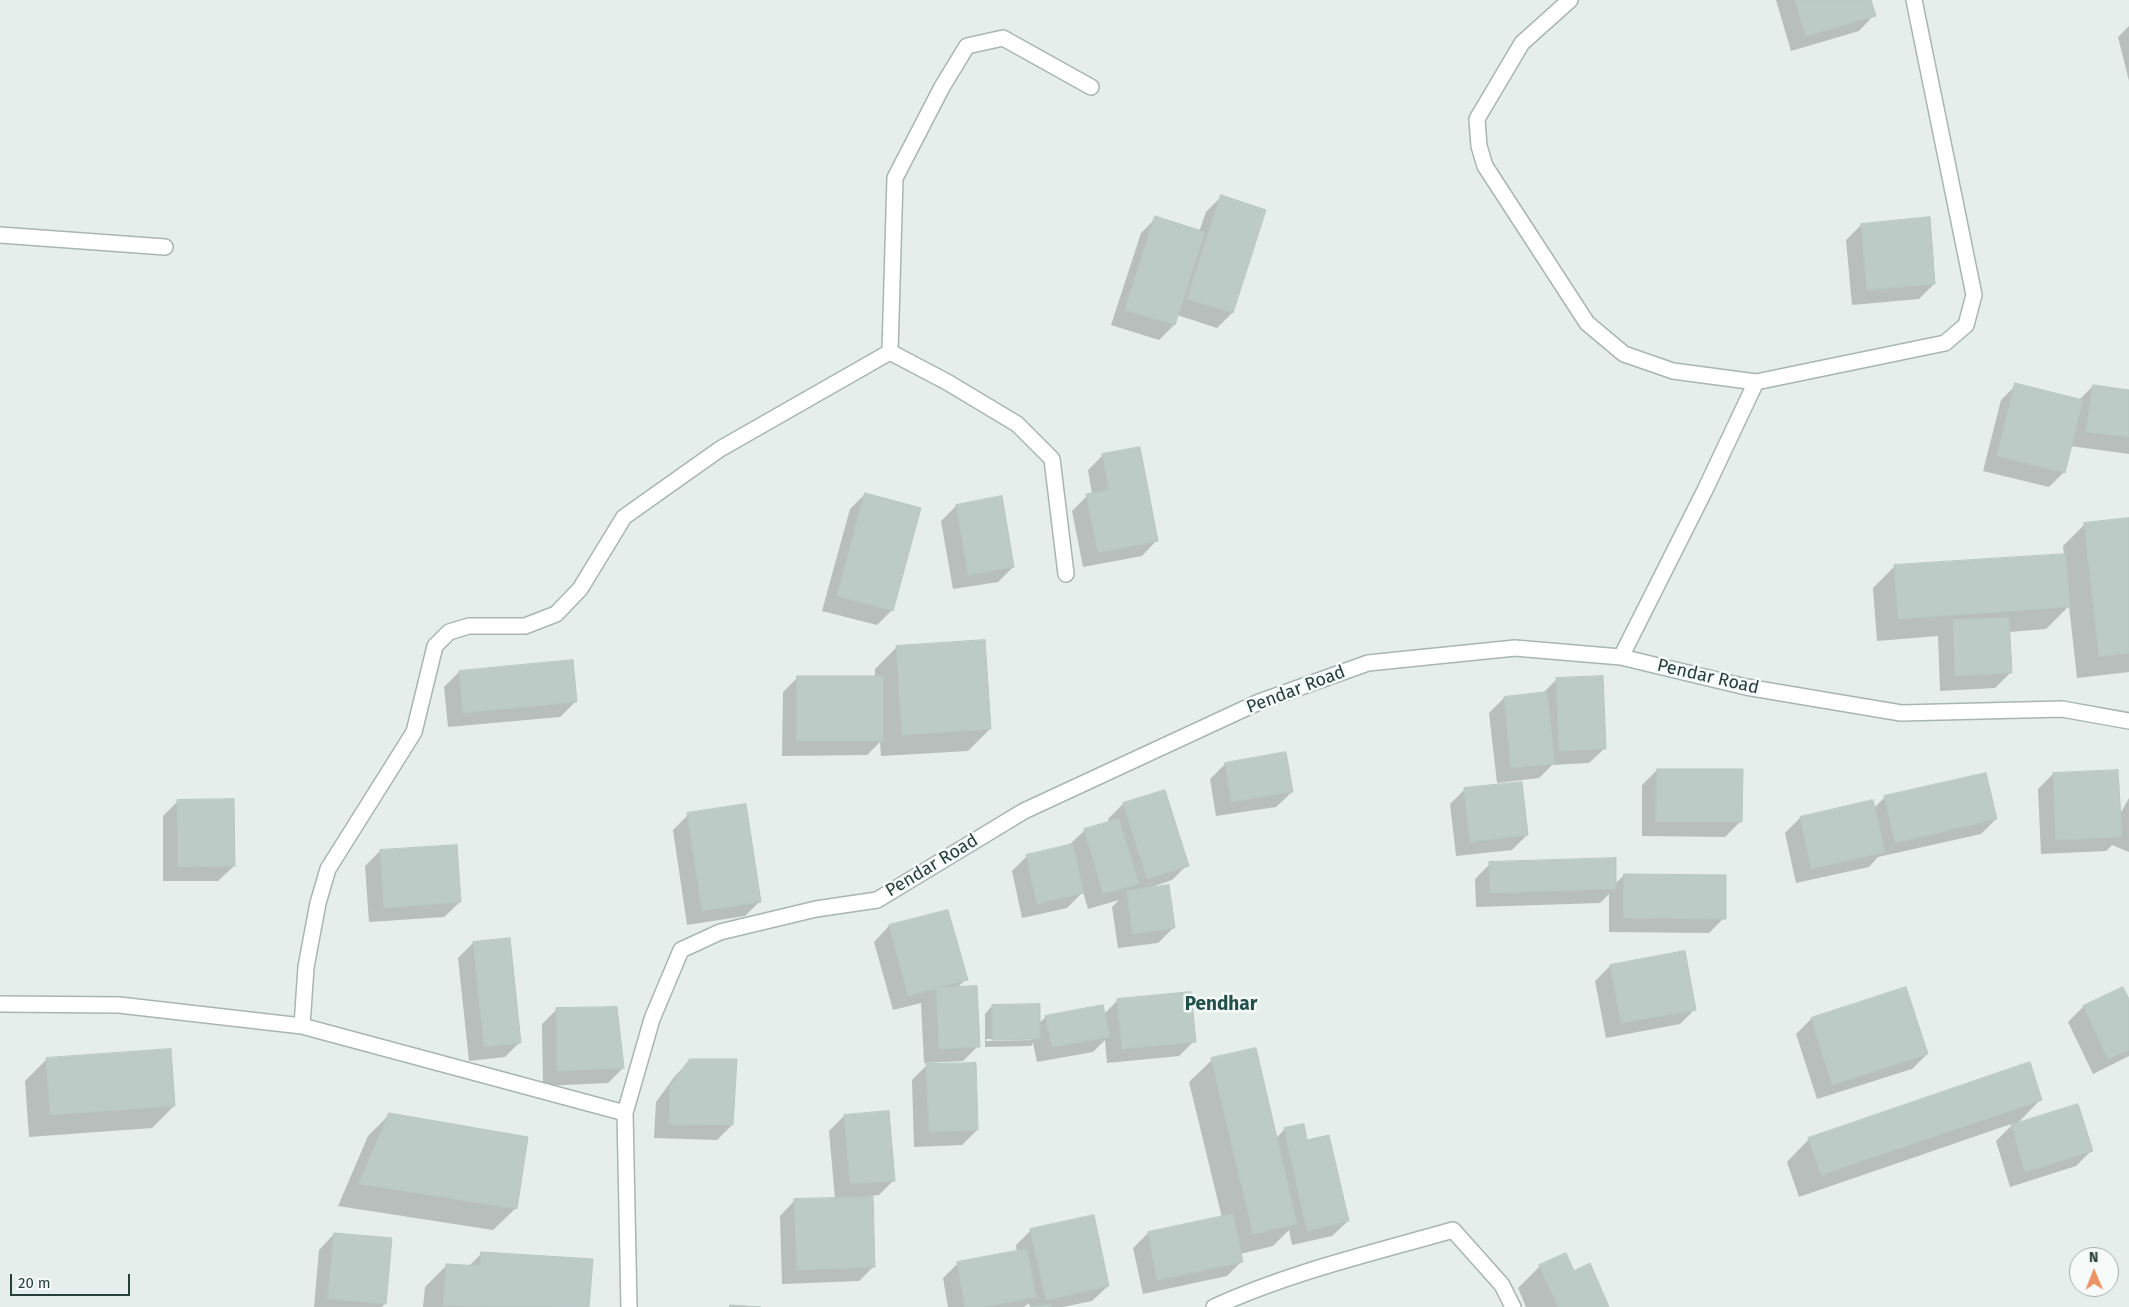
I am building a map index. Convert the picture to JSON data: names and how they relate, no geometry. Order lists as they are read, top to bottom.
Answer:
{
  "streets": {
    "street": ["Pendar Road"]
  },
  "districts": ["Pendhar"],
  "scale_bar": "20 m",
  "north": "top"
}
